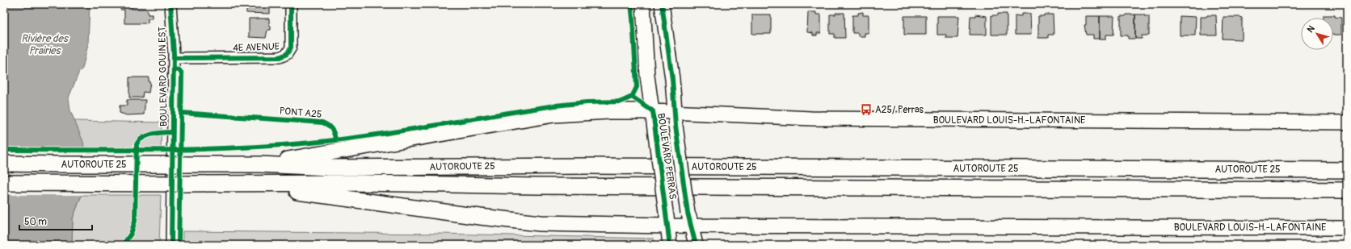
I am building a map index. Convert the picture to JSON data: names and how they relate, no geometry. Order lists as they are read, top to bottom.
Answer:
{
  "streets": {
    "highway": ["AUTOROUTE 25"],
    "main road": ["BOULEVARD LOUIS-H.-LAFONTAINE", "BOULEVARD PERRAS"],
    "street": ["4E AVENUE", "BOULEVARD GOUIN EST"],
    "cycle path": ["PONT A25"]
  },
  "crossings": [
    ["4E AVENUE", "BOULEVARD GOUIN EST"],
    ["BOULEVARD LOUIS-H.-LAFONTAINE", "BOULEVARD PERRAS"]
  ],
  "water": ["Rivière des Prairies"],
  "places": {
    "bus stop": ["A25/ Perras"]
  },
  "scale_bar": "50 m",
  "north": "top left"
}
